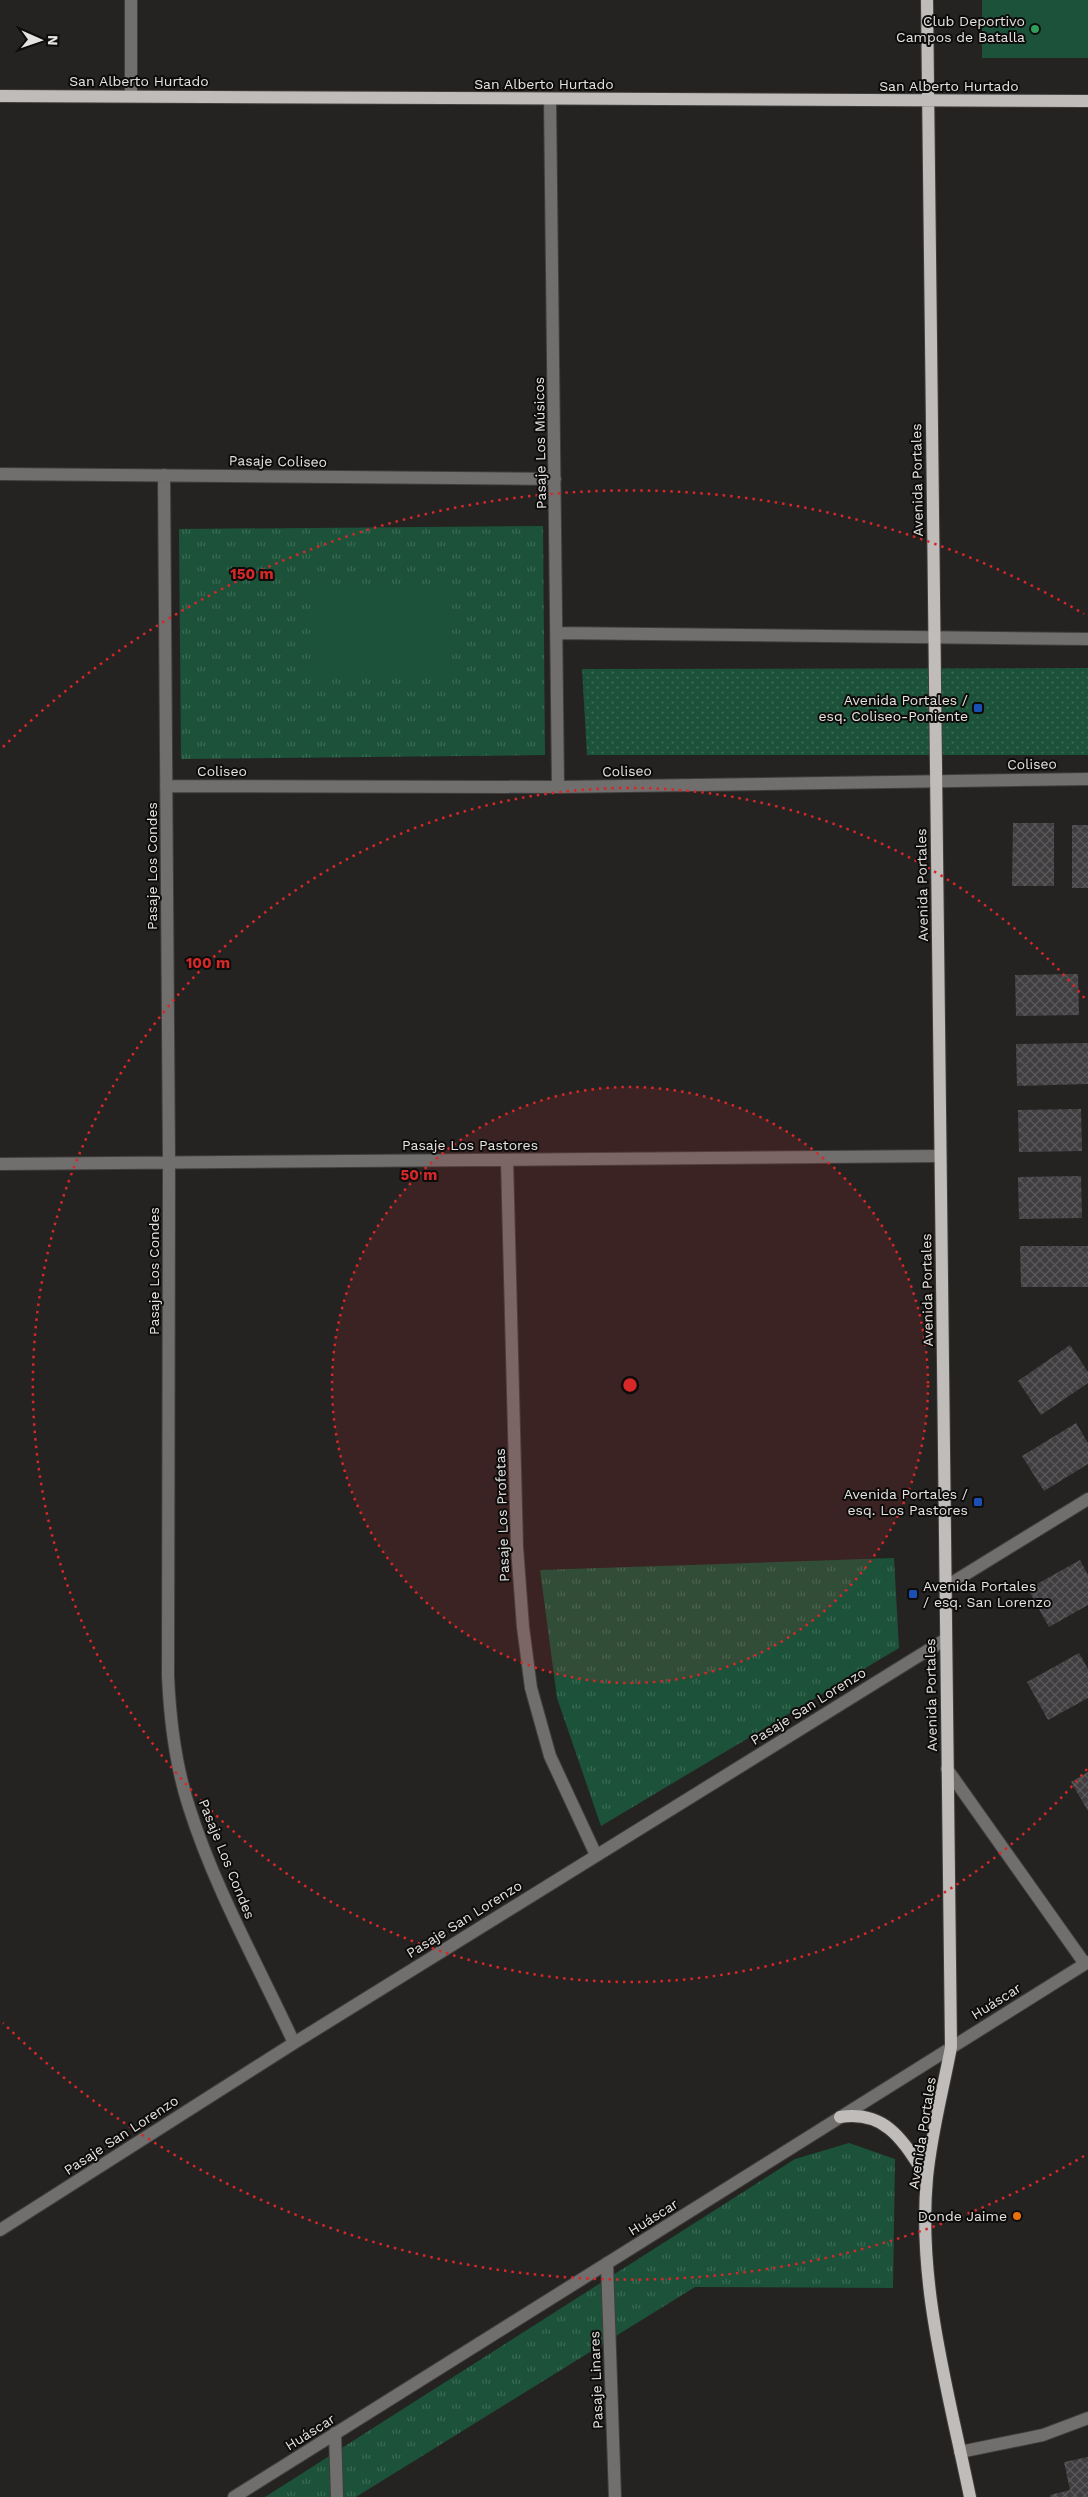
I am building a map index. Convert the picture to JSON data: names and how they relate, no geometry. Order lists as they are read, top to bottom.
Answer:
{
  "streets": {
    "main road": ["San Alberto Hurtado", "Avenida Portales"],
    "street": [
      "Pasaje Los Músicos",
      "Pasaje Coliseo",
      "Coliseo",
      "Pasaje Los Condes",
      "Pasaje Los Pastores",
      "Pasaje Los Profetas",
      "Pasaje San Lorenzo",
      "Huáscar",
      "Pasaje Linares"
    ]
  },
  "crossings": [
    ["San Alberto Hurtado", "Pasaje Los Músicos"],
    ["San Alberto Hurtado", "Avenida Portales"],
    ["Pasaje Los Músicos", "Pasaje Coliseo"],
    ["Pasaje Los Músicos", "Coliseo"],
    ["Pasaje Coliseo", "Pasaje Los Condes"],
    ["Avenida Portales", "Coliseo"],
    ["Avenida Portales", "Pasaje Los Pastores"],
    ["Avenida Portales", "Pasaje San Lorenzo"],
    ["Avenida Portales", "Huáscar"],
    ["Coliseo", "Pasaje Los Condes"],
    ["Pasaje Los Condes", "Pasaje Los Pastores"],
    ["Pasaje Los Condes", "Pasaje San Lorenzo"],
    ["Pasaje Los Pastores", "Pasaje Los Profetas"],
    ["Pasaje Los Profetas", "Pasaje San Lorenzo"],
    ["Huáscar", "Pasaje Linares"]
  ],
  "places": {
    "other": ["Club Deportivo Campos de Batalla", "Donde Jaime"],
    "transit": ["Avenida Portales / esq. Coliseo-Poniente", "Avenida Portales / esq. Los Pastores", "Avenida Portales / esq. San Lorenzo"]
  },
  "north": "right",
  "rings": ["150 m", "100 m", "50 m"]
}
